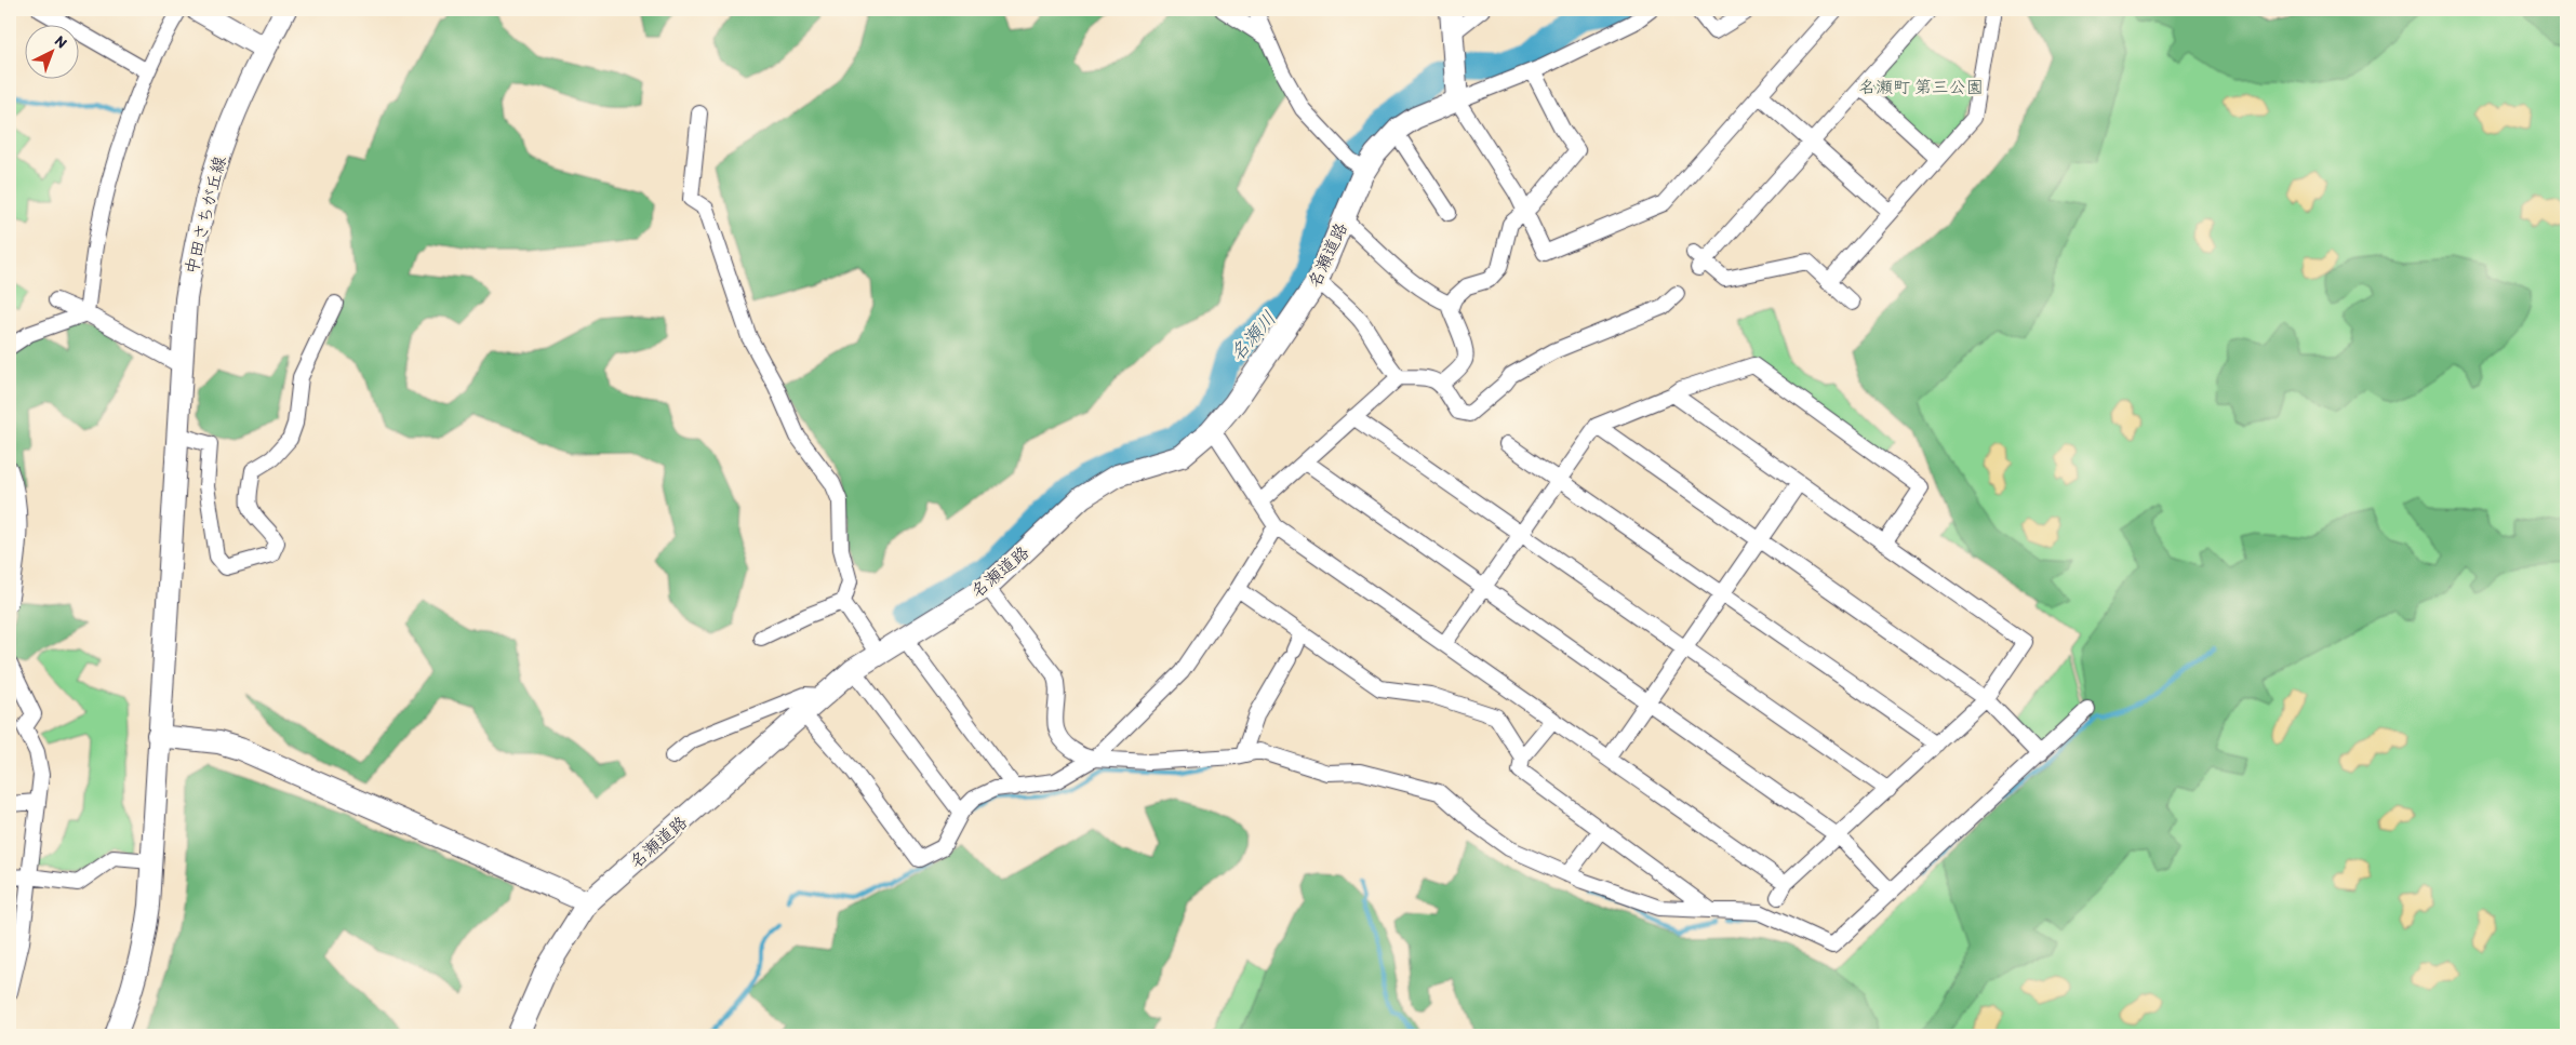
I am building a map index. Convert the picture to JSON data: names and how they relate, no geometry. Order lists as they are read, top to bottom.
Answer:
{
  "streets": {
    "street": ["中田さちが丘線", "名瀬道路"]
  },
  "water": ["名瀬川"],
  "parks": ["名瀬町 第三公園"],
  "north": "top right"
}
